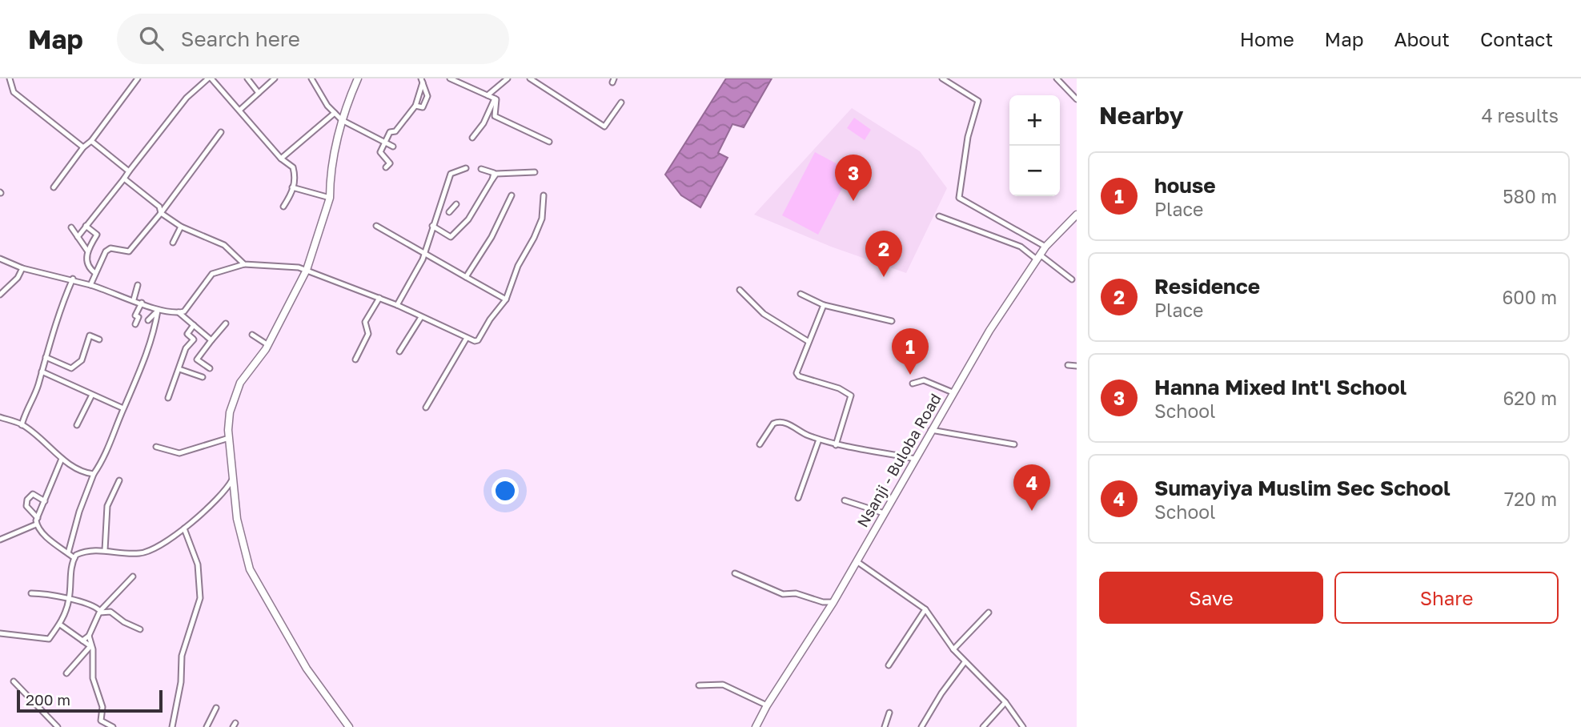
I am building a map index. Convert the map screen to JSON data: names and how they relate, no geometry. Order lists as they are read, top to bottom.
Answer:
{
  "streets": {
    "main road": ["Nsanji - Buloba Road"]
  },
  "scale_bar": "200 m",
  "page": {
    "header": "Map",
    "search": "Search here",
    "nav": [
      "Home",
      "Map",
      "About",
      "Contact"
    ],
    "heading": ["Nearby", "4 results"],
    "map_buttons": ["+", "−"],
    "list": [
      {
        "mark": "1",
        "name": "house",
        "note": "Place",
        "value": "580 m"
      },
      {
        "mark": "2",
        "name": "Residence",
        "note": "Place",
        "value": "600 m"
      },
      {
        "mark": "3",
        "name": "Hanna Mixed Int'l School",
        "note": "School",
        "value": "620 m"
      },
      {
        "mark": "4",
        "name": "Sumayiya Muslim Sec School",
        "note": "School",
        "value": "720 m"
      }
    ],
    "pins": [
      "3",
      "2",
      "1",
      "4"
    ],
    "buttons": ["Save", "Share"],
    "scale": "200 m"
  }
}
